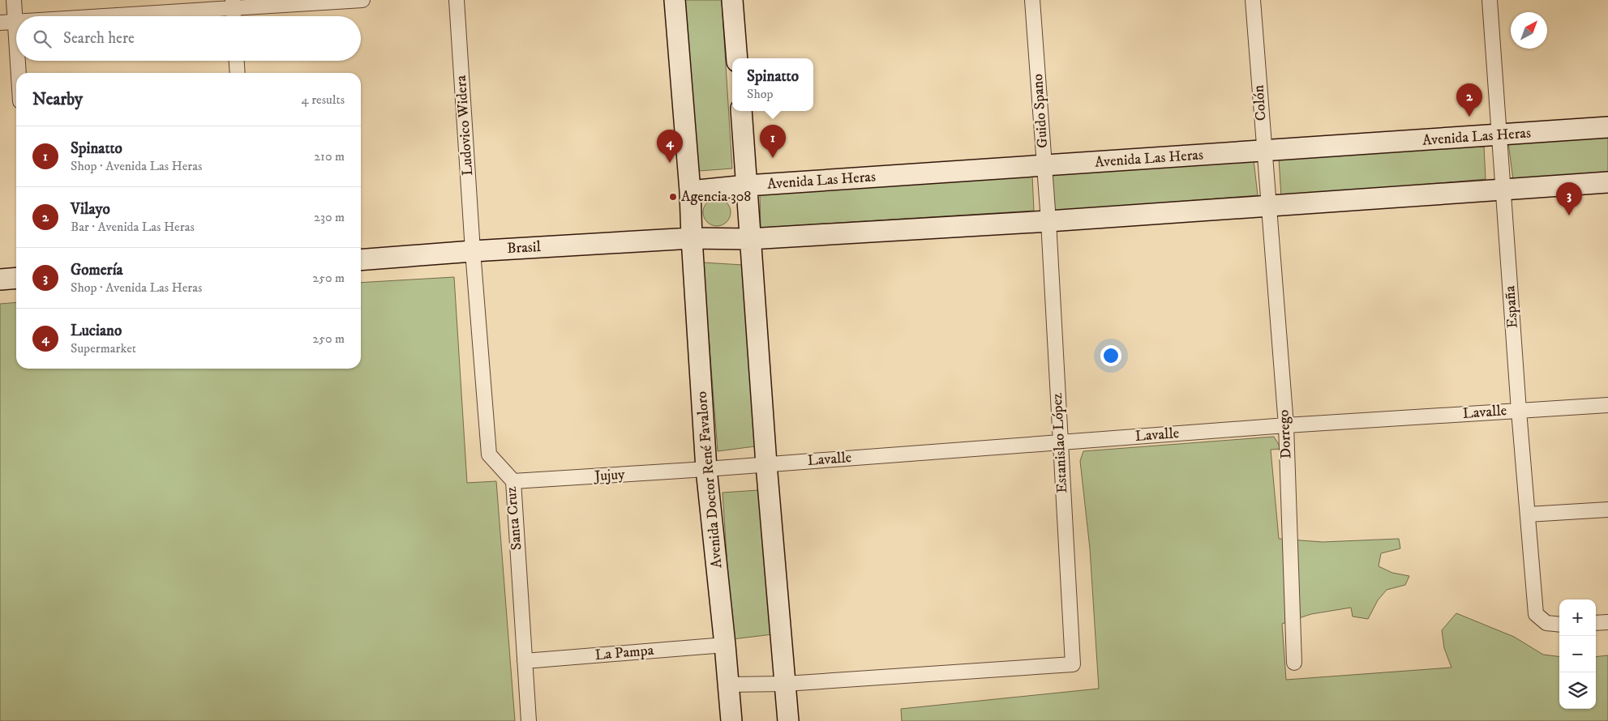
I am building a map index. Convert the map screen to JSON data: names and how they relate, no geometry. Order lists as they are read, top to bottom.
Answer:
{
  "streets": {
    "main road": ["Avenida Las Heras", "Brasil", "Avenida Doctor René Favaloro"],
    "street": [
      "Colón",
      "Guido Spano",
      "Ludovico Widera",
      "España",
      "Lavalle",
      "Dorrego",
      "Estanislao López",
      "Jujuy",
      "Santa Cruz",
      "La Pampa"
    ]
  },
  "crossings": [
    ["Colón", "Avenida Las Heras"],
    ["Colón", "Dorrego"],
    ["Guido Spano", "Avenida Las Heras"],
    ["Guido Spano", "Estanislao López"],
    ["Ludovico Widera", "Brasil"],
    ["Ludovico Widera", "Santa Cruz"],
    ["Avenida Las Heras", "España"],
    ["Avenida Las Heras", "Avenida Doctor René Favaloro"],
    ["Brasil", "Avenida Doctor René Favaloro"],
    ["Brasil", "Santa Cruz"],
    ["España", "Lavalle"],
    ["Lavalle", "Dorrego"],
    ["Lavalle", "Estanislao López"],
    ["Lavalle", "Jujuy"],
    ["Lavalle", "Avenida Doctor René Favaloro"],
    ["Jujuy", "Avenida Doctor René Favaloro"],
    ["Jujuy", "Santa Cruz"],
    ["Avenida Doctor René Favaloro", "La Pampa"],
    ["Santa Cruz", "La Pampa"]
  ],
  "places": ["Agencia 308"],
  "north": "top right",
  "page": {
    "search": "Search here",
    "popup": ["Spinatto", "Shop"],
    "heading": ["Nearby", "4 results"],
    "pins": [
      "2",
      "1",
      "4",
      "3"
    ],
    "list": [
      {
        "mark": "1",
        "name": "Spinatto",
        "note": "Shop · Avenida Las Heras",
        "value": "210 m"
      },
      {
        "mark": "2",
        "name": "Vilayo",
        "note": "Bar · Avenida Las Heras",
        "value": "230 m"
      },
      {
        "mark": "3",
        "name": "Gomería",
        "note": "Shop · Avenida Las Heras",
        "value": "250 m"
      },
      {
        "mark": "4",
        "name": "Luciano",
        "note": "Supermarket",
        "value": "250 m"
      }
    ],
    "map_buttons": ["+", "−"]
  }
}
